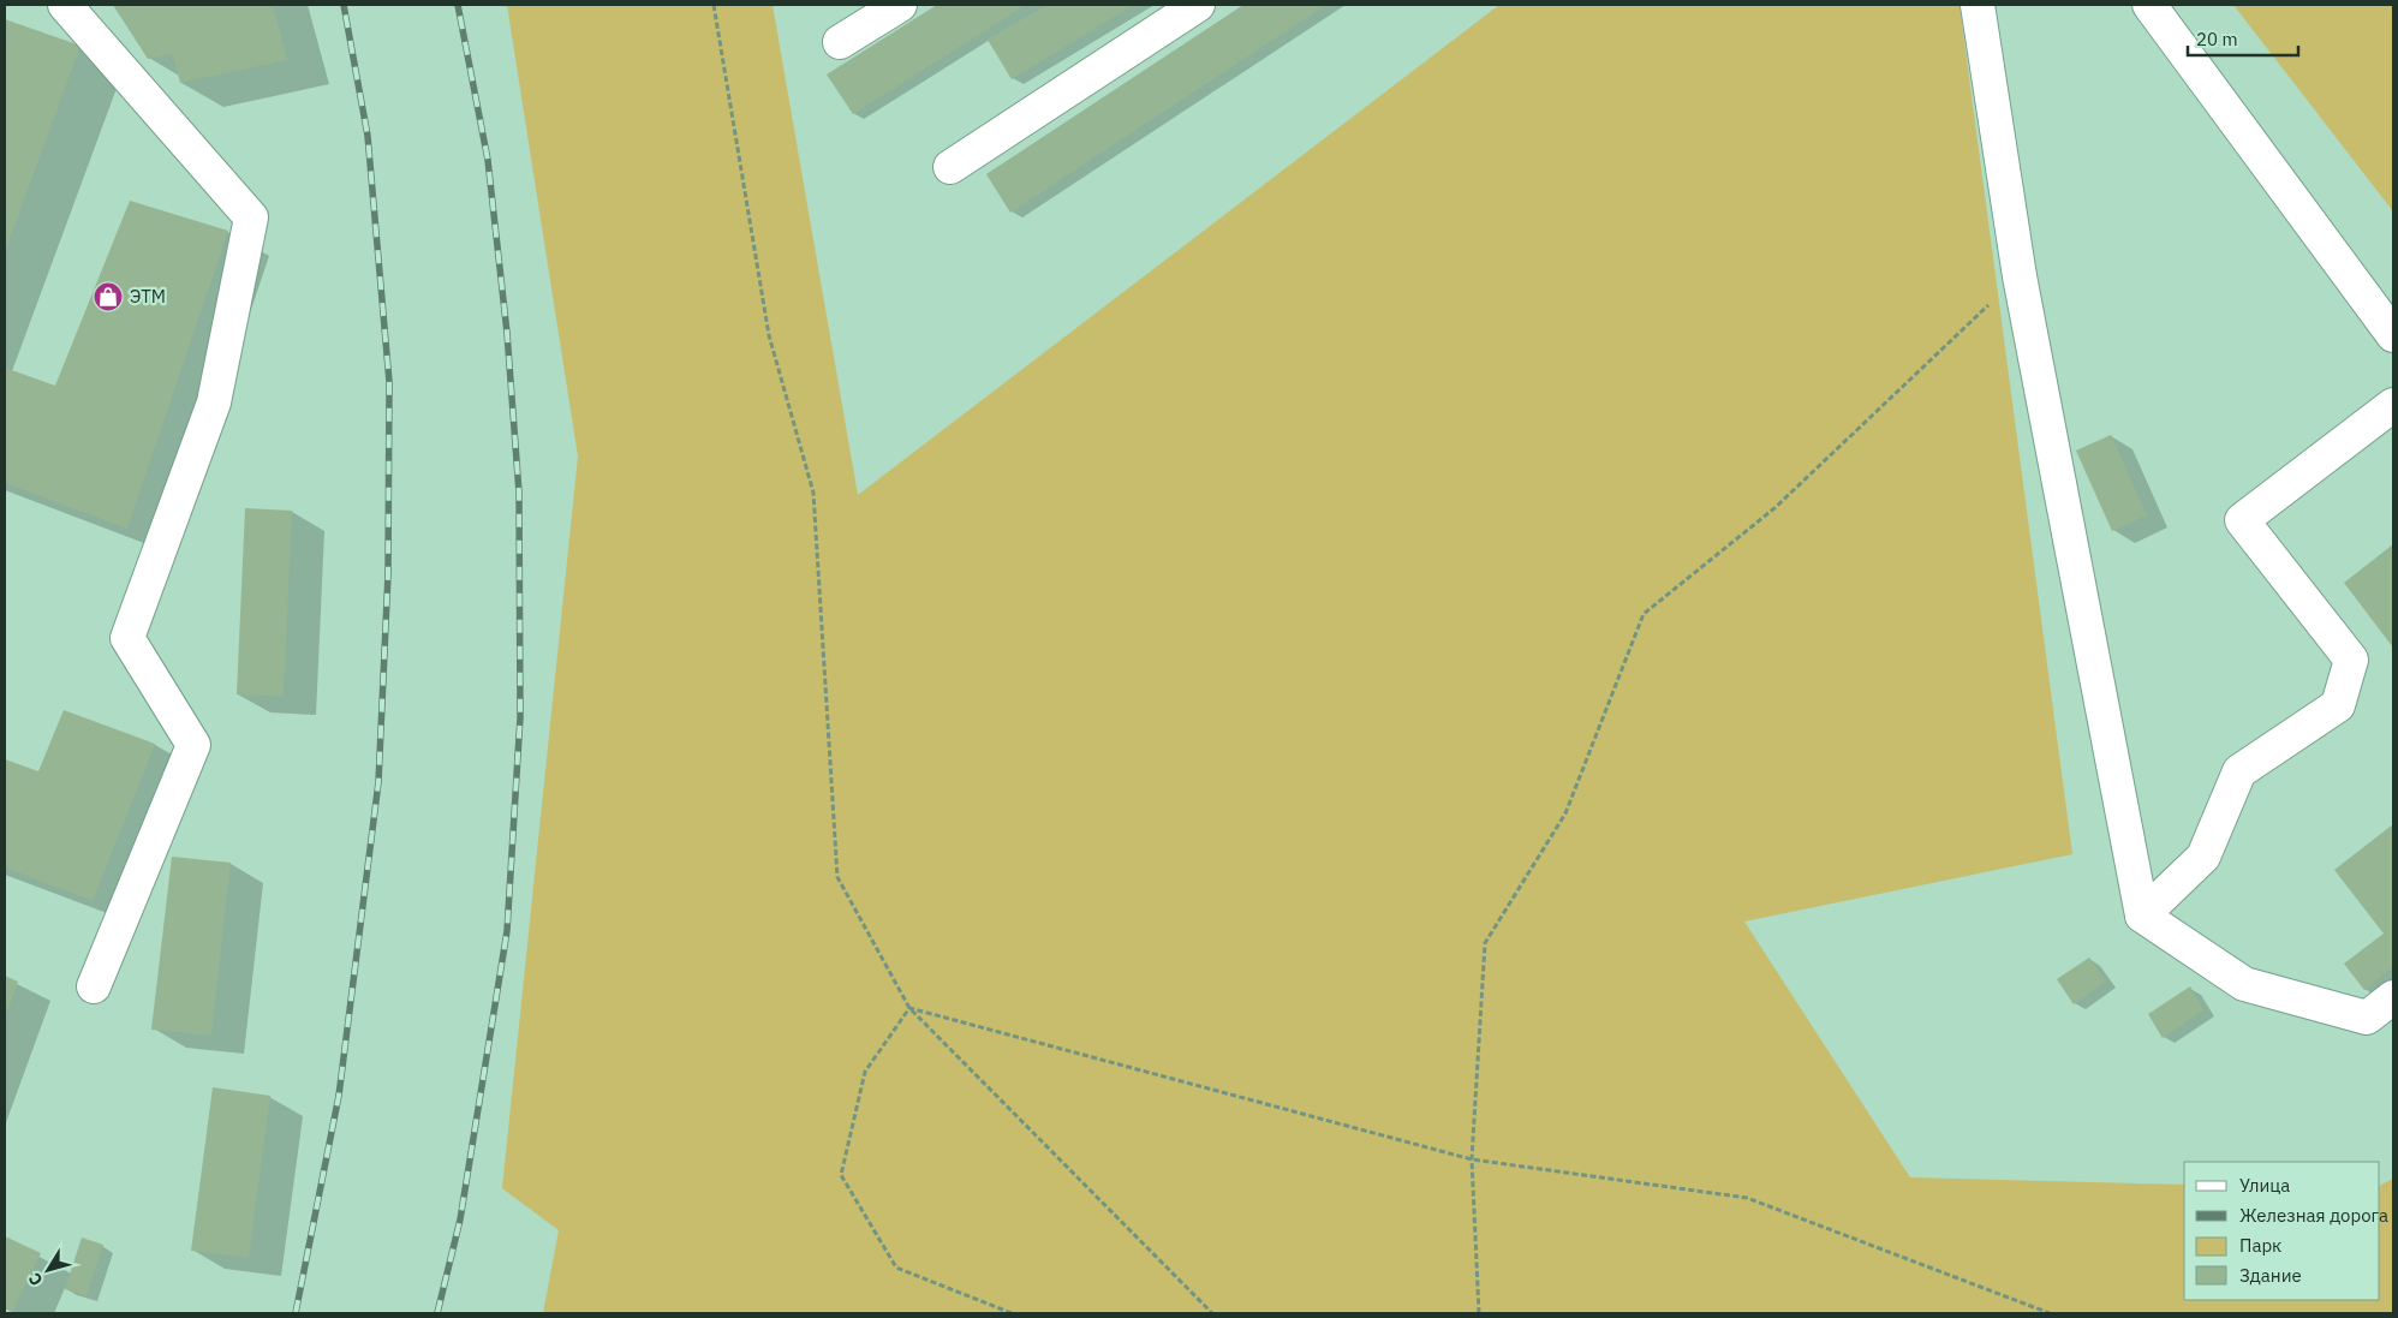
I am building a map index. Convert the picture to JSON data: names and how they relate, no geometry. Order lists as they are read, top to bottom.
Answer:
{
  "places": {
    "shop": ["ЭТМ"]
  },
  "legend": [
    "Улица",
    "Железная дорога",
    "Парк",
    "Здание"
  ],
  "scale_bar": "20 m",
  "north": "bottom left"
}
